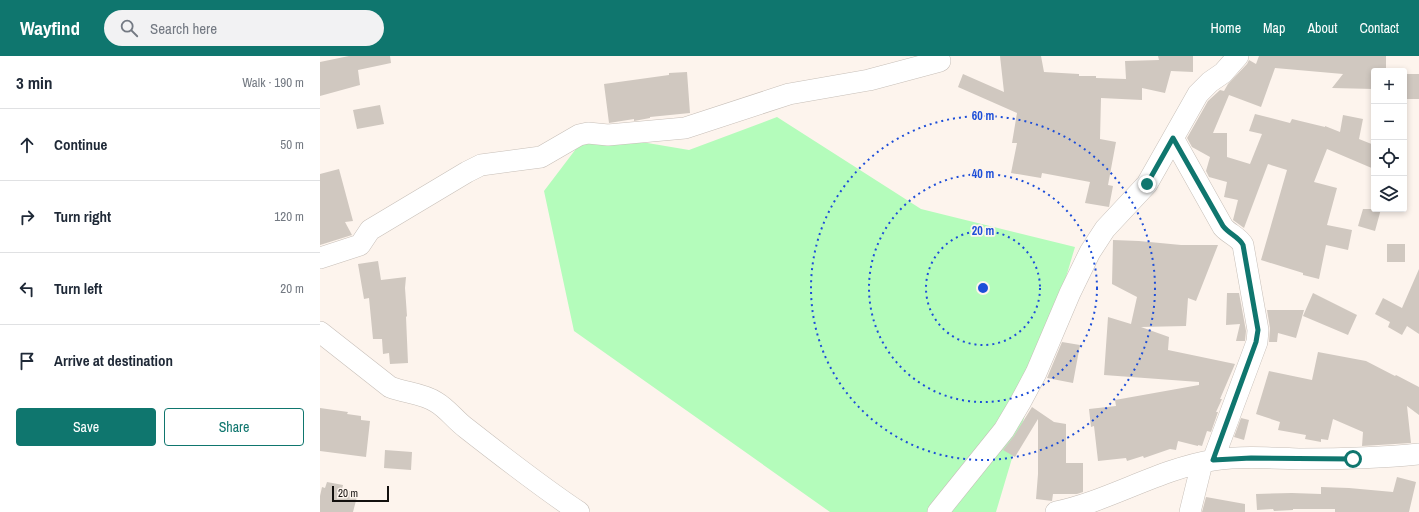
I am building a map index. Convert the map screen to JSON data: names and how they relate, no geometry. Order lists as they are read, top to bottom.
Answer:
{
  "scale_bar": "20 m",
  "page": {
    "header": "Wayfind",
    "search": "Search here",
    "nav": [
      "Home",
      "Map",
      "About",
      "Contact"
    ],
    "heading": ["3 min", "Walk · 190 m"],
    "map_buttons": ["+", "−"],
    "list": [
      ["Continue", "50 m"],
      ["Turn right", "120 m"],
      ["Turn left", "20 m"],
      "Arrive at destination"
    ],
    "buttons": ["Save", "Share"],
    "scale": "20 m"
  },
  "rings": ["60 m", "40 m", "20 m"]
}
